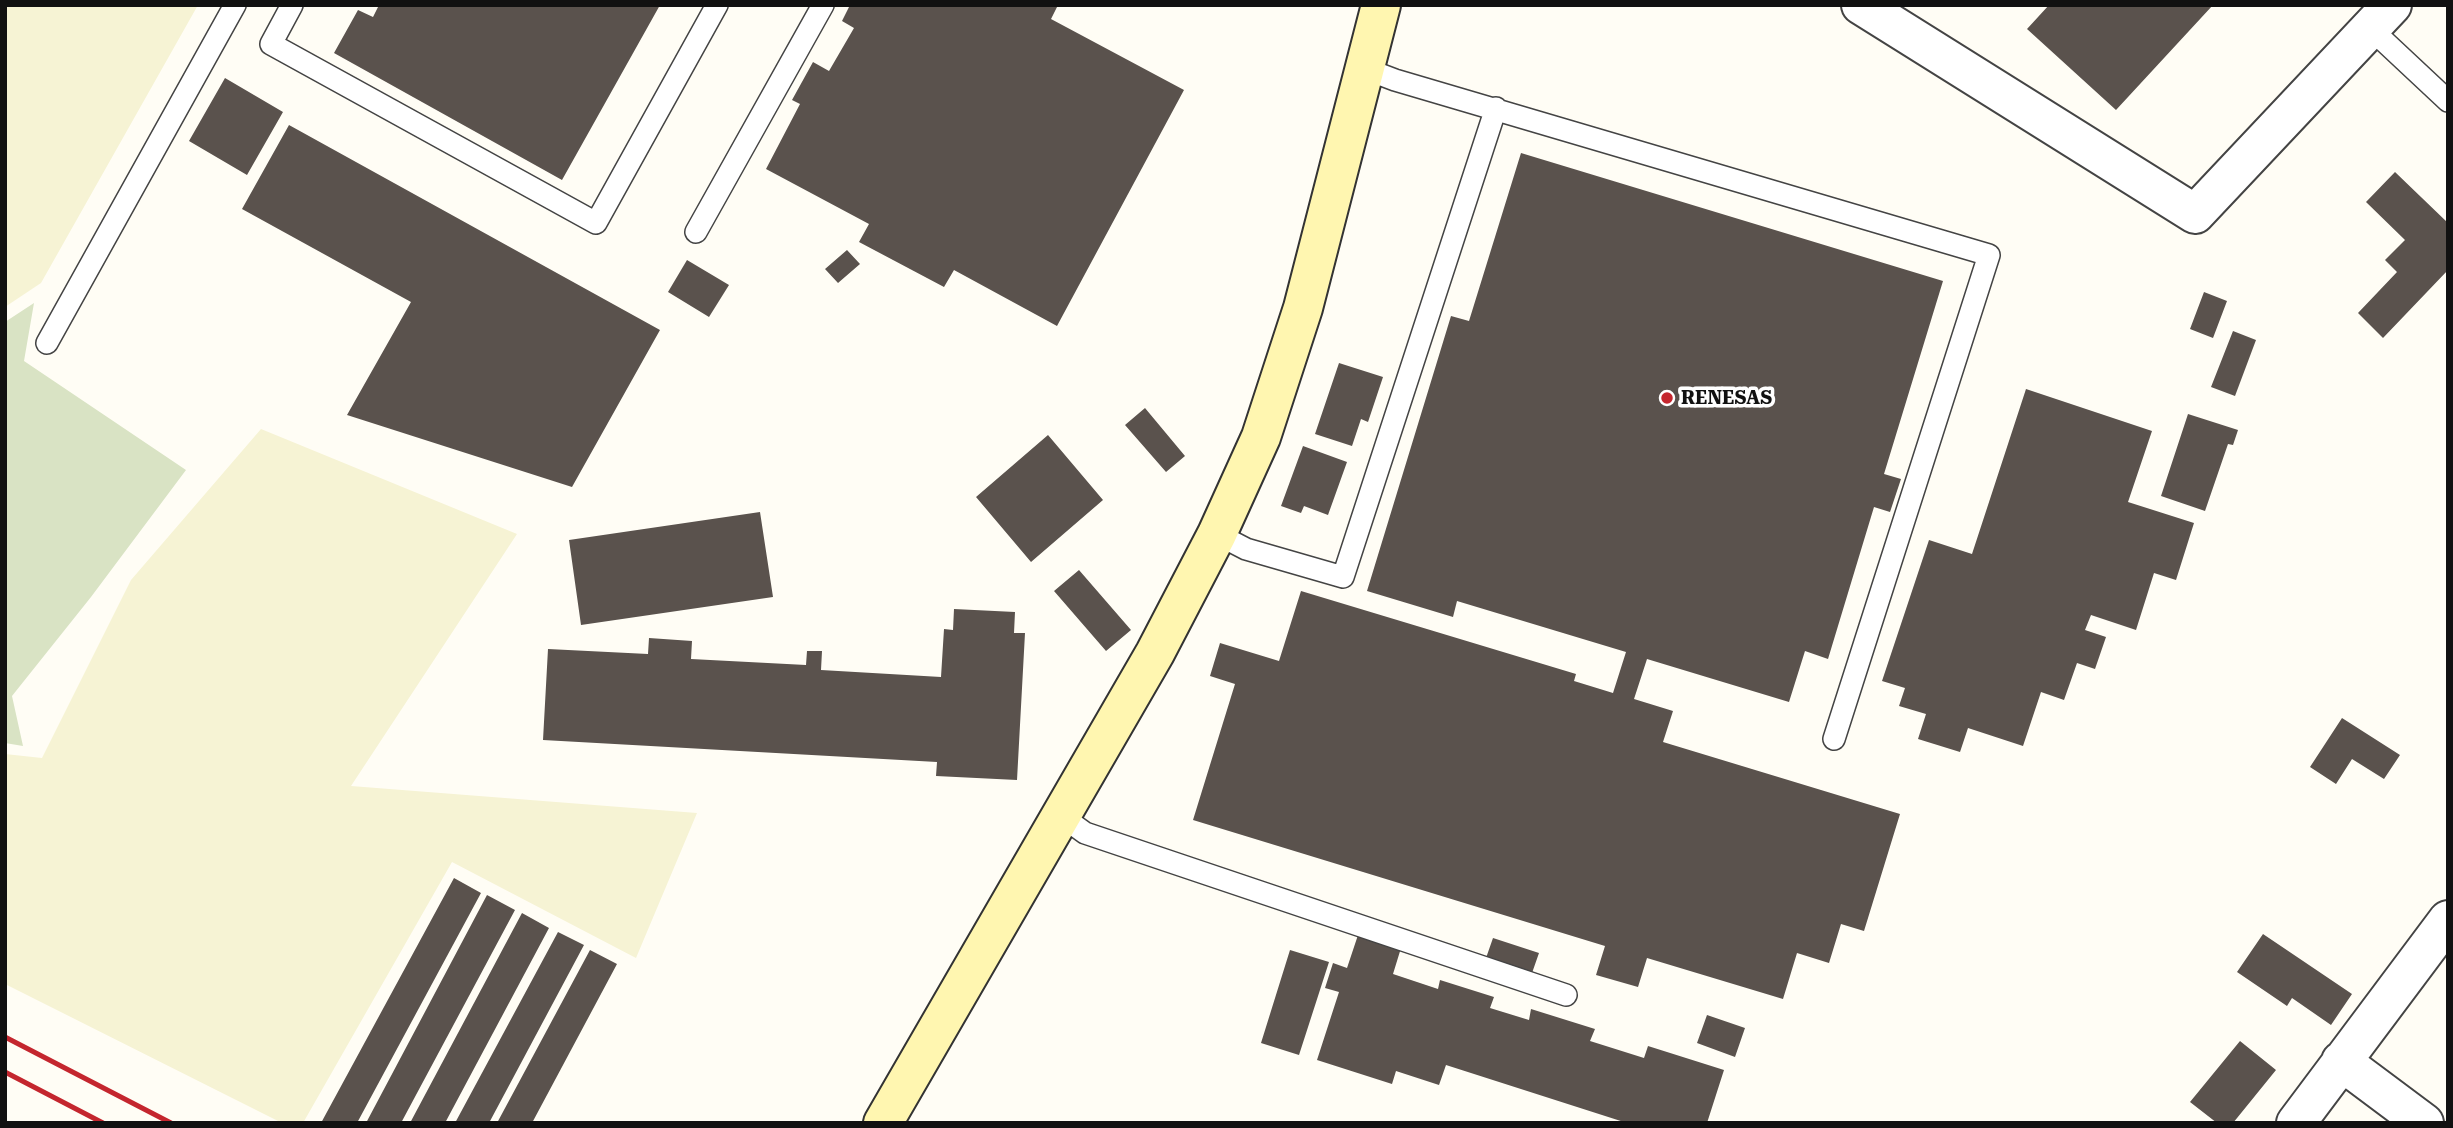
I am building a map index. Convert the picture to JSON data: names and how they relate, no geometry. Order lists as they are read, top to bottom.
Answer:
{
  "places": ["RENESAS"]
}
